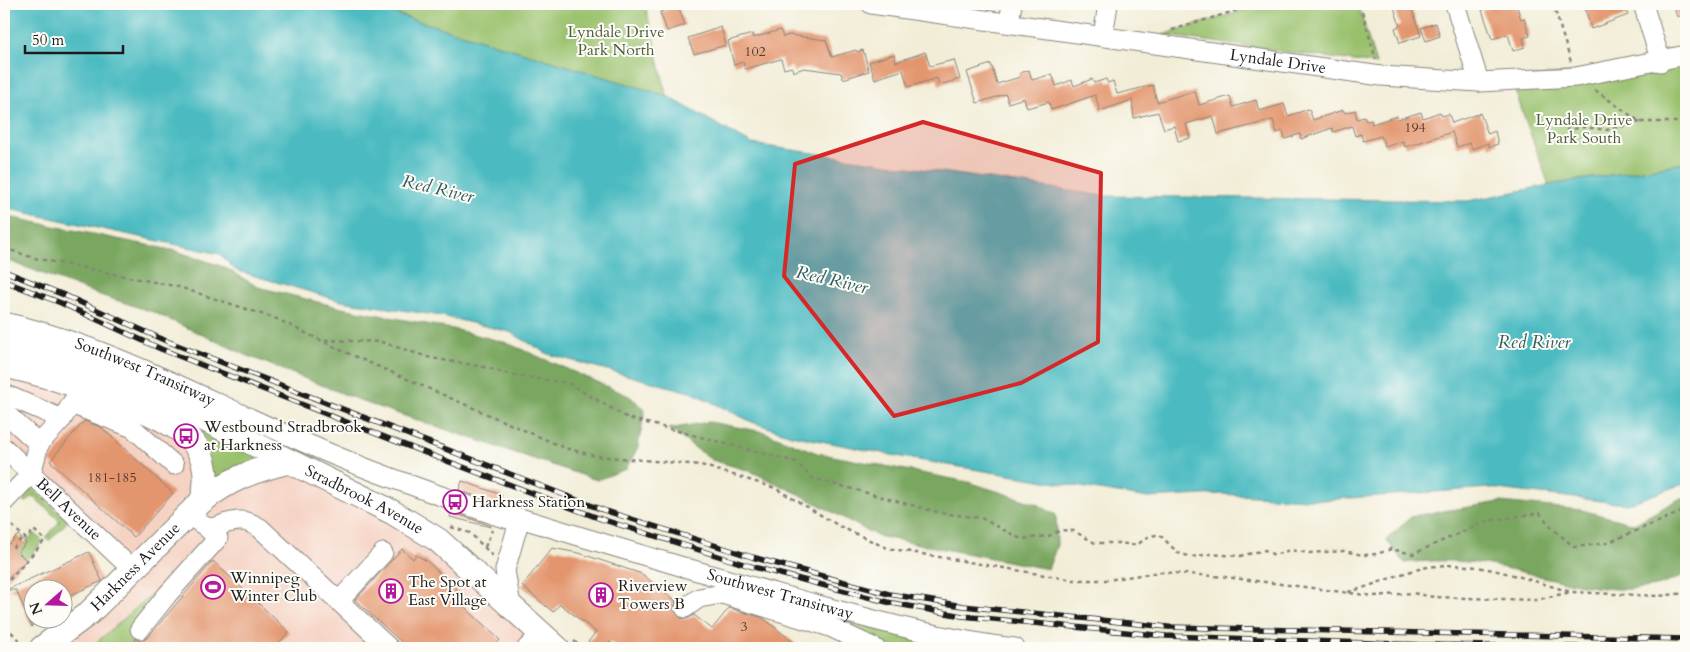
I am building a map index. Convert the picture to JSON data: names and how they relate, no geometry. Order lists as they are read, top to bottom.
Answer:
{
  "streets": {
    "main road": ["Stradbrook Avenue", "Harkness Avenue"],
    "street": ["Lyndale Drive", "Southwest Transitway", "Bell Avenue"]
  },
  "crossings": [
    ["Stradbrook Avenue", "Harkness Avenue"],
    ["Bell Avenue", "Harkness Avenue"]
  ],
  "water": ["Red River"],
  "parks": ["Lyndale Drive Park North", "Lyndale Drive Park South"],
  "places": {
    "bus stop": ["Westbound Stradbrook at Harkness", "Harkness Station"],
    "sports": ["Winnipeg Winter Club"],
    "building": ["The Spot at East Village", "Riverview Towers B"]
  },
  "house_numbers": [
    "102",
    "194",
    "181-185",
    "3"
  ],
  "scale_bar": "50 m",
  "north": "left"
}
